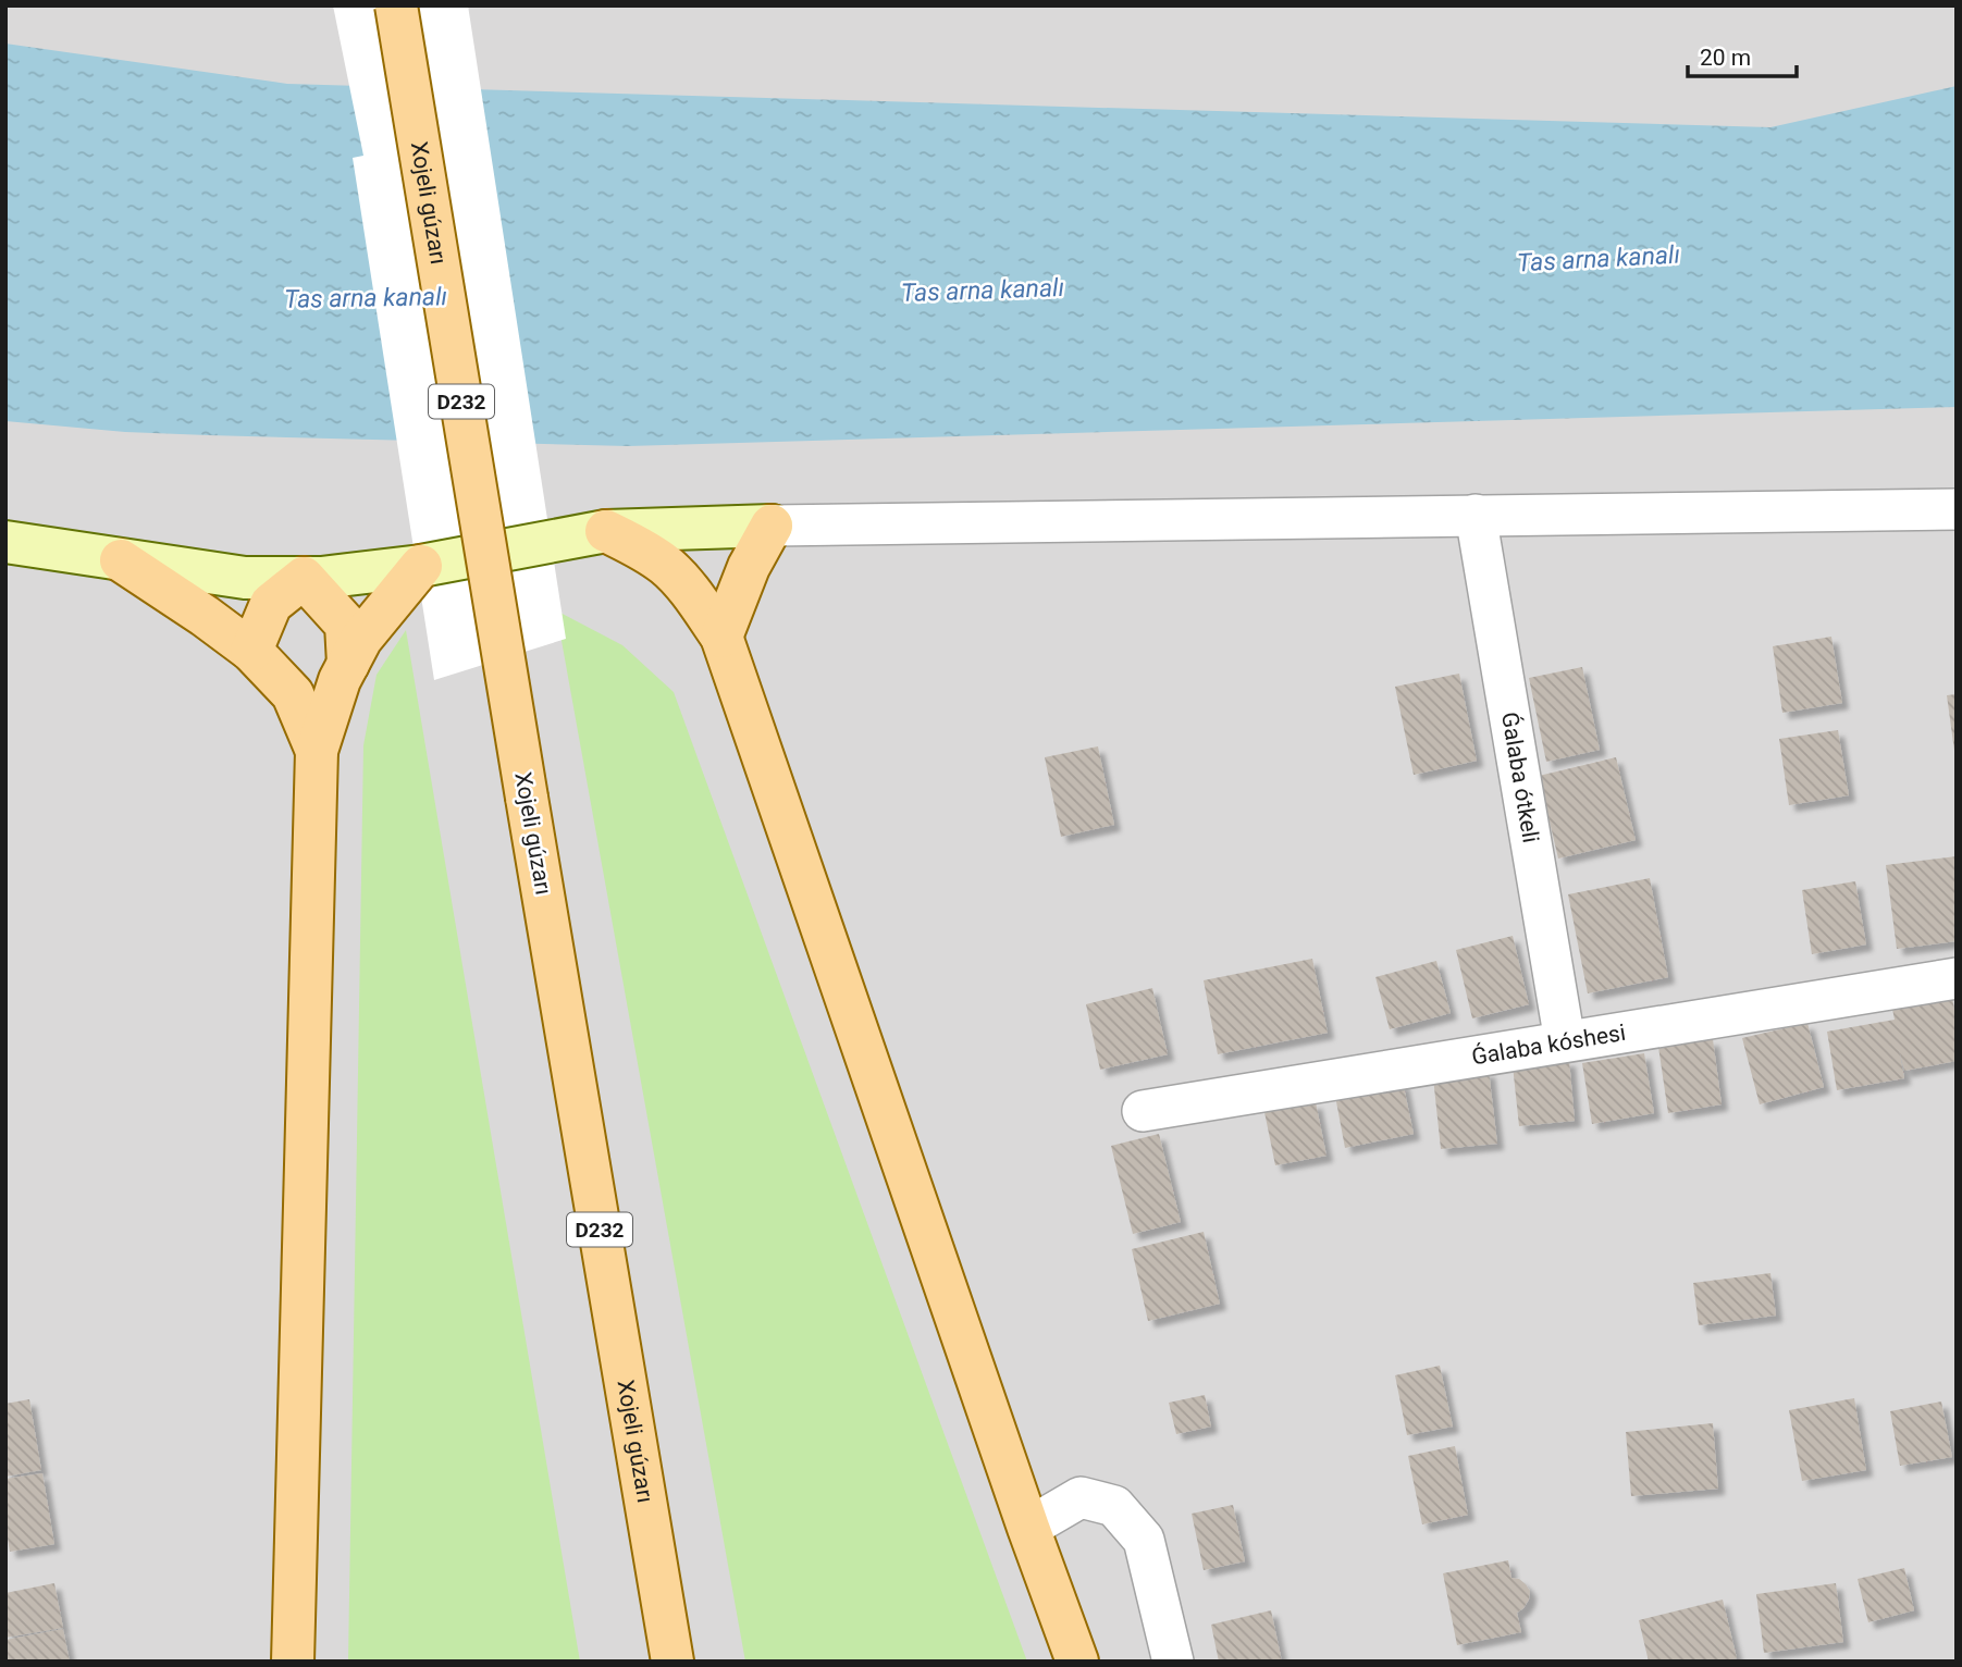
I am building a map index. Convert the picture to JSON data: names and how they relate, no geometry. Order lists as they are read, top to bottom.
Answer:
{
  "streets": {
    "main road": ["Xojeli gúzarı", "D232"],
    "street": ["Ǵalaba ótkeli", "Ǵalaba kóshesi"]
  },
  "crossings": [
    ["Ǵalaba ótkeli", "Ǵalaba kóshesi"]
  ],
  "water": ["Tas arna kanalı"],
  "scale_bar": "20 m"
}
